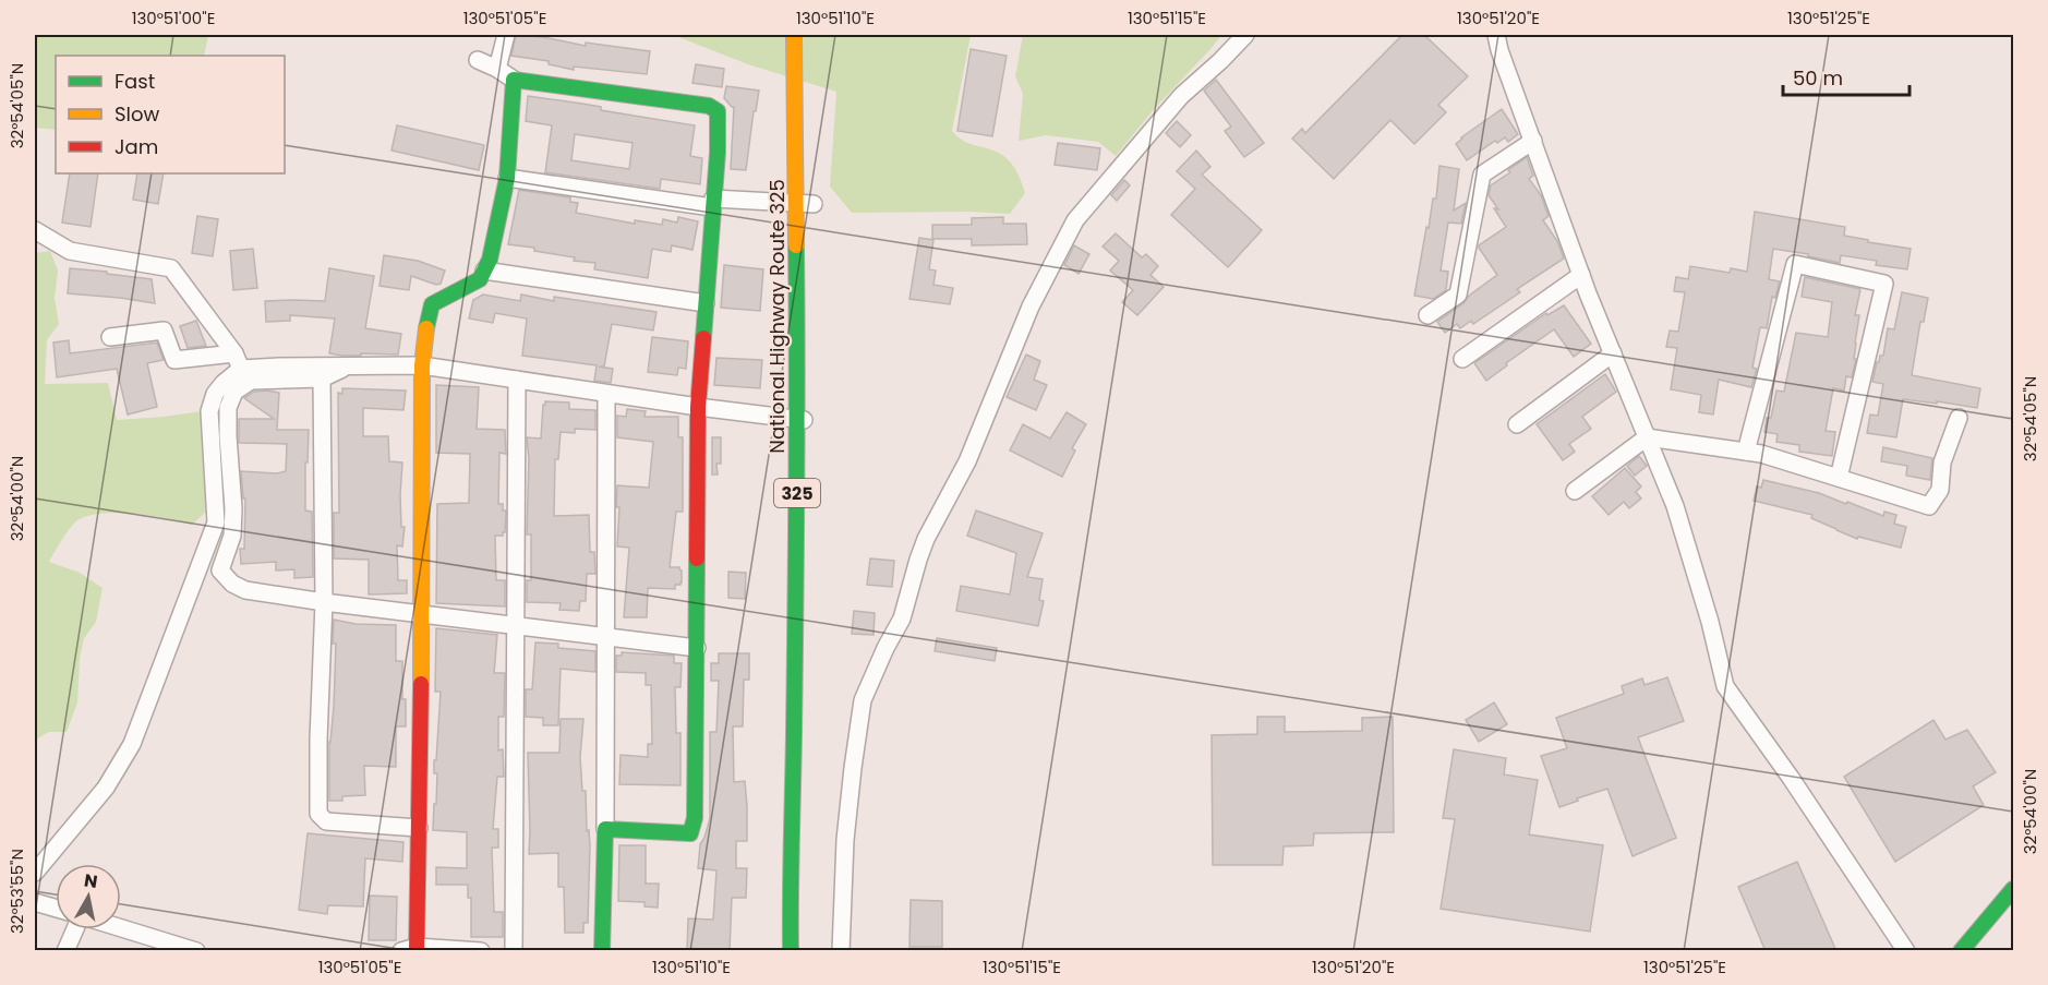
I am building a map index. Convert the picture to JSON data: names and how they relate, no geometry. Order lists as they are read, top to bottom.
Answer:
{
  "streets": {
    "main road": ["National Highway Route 325", "325"]
  },
  "legend": ["Fast", "Slow", "Jam"],
  "scale_bar": "50 m",
  "north": "top",
  "coordinates": [
    "130°51'00\"E",
    "130°51'05\"E",
    "130°51'10\"E",
    "130°51'15\"E",
    "130°51'20\"E",
    "130°51'25\"E",
    "32°54'05\"N",
    "32°54'00\"N",
    "32°53'55\"N"
  ]
}
